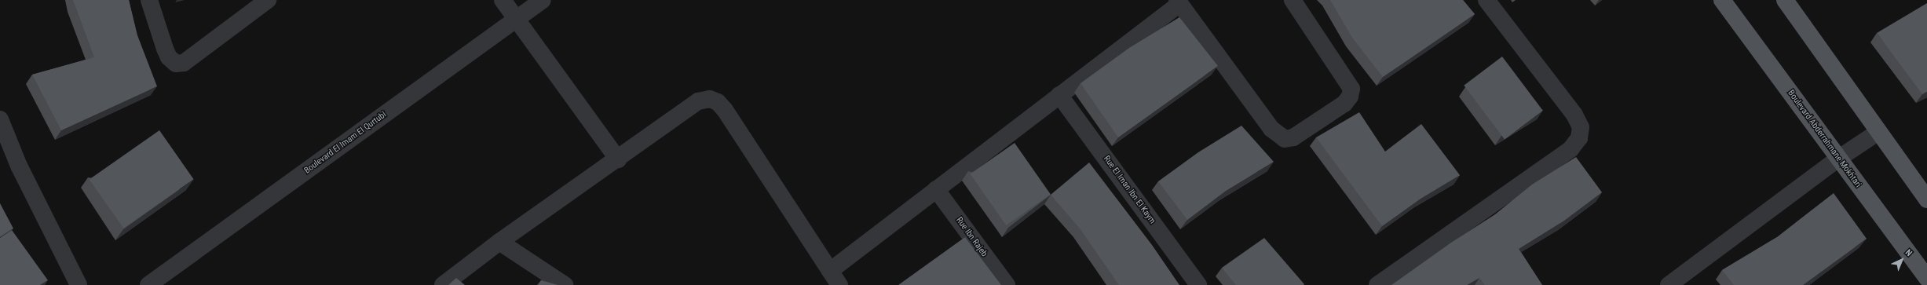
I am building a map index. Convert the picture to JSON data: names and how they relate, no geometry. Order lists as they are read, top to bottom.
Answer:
{
  "streets": {
    "main road": ["Boulevard Abderrahmane Mokhtari"],
    "street": ["Boulevard El Imam El Qurtubî", "Rue El Iman Ibn El Kaym", "Rue Ibn Rajeb"]
  },
  "north": "top right"
}
